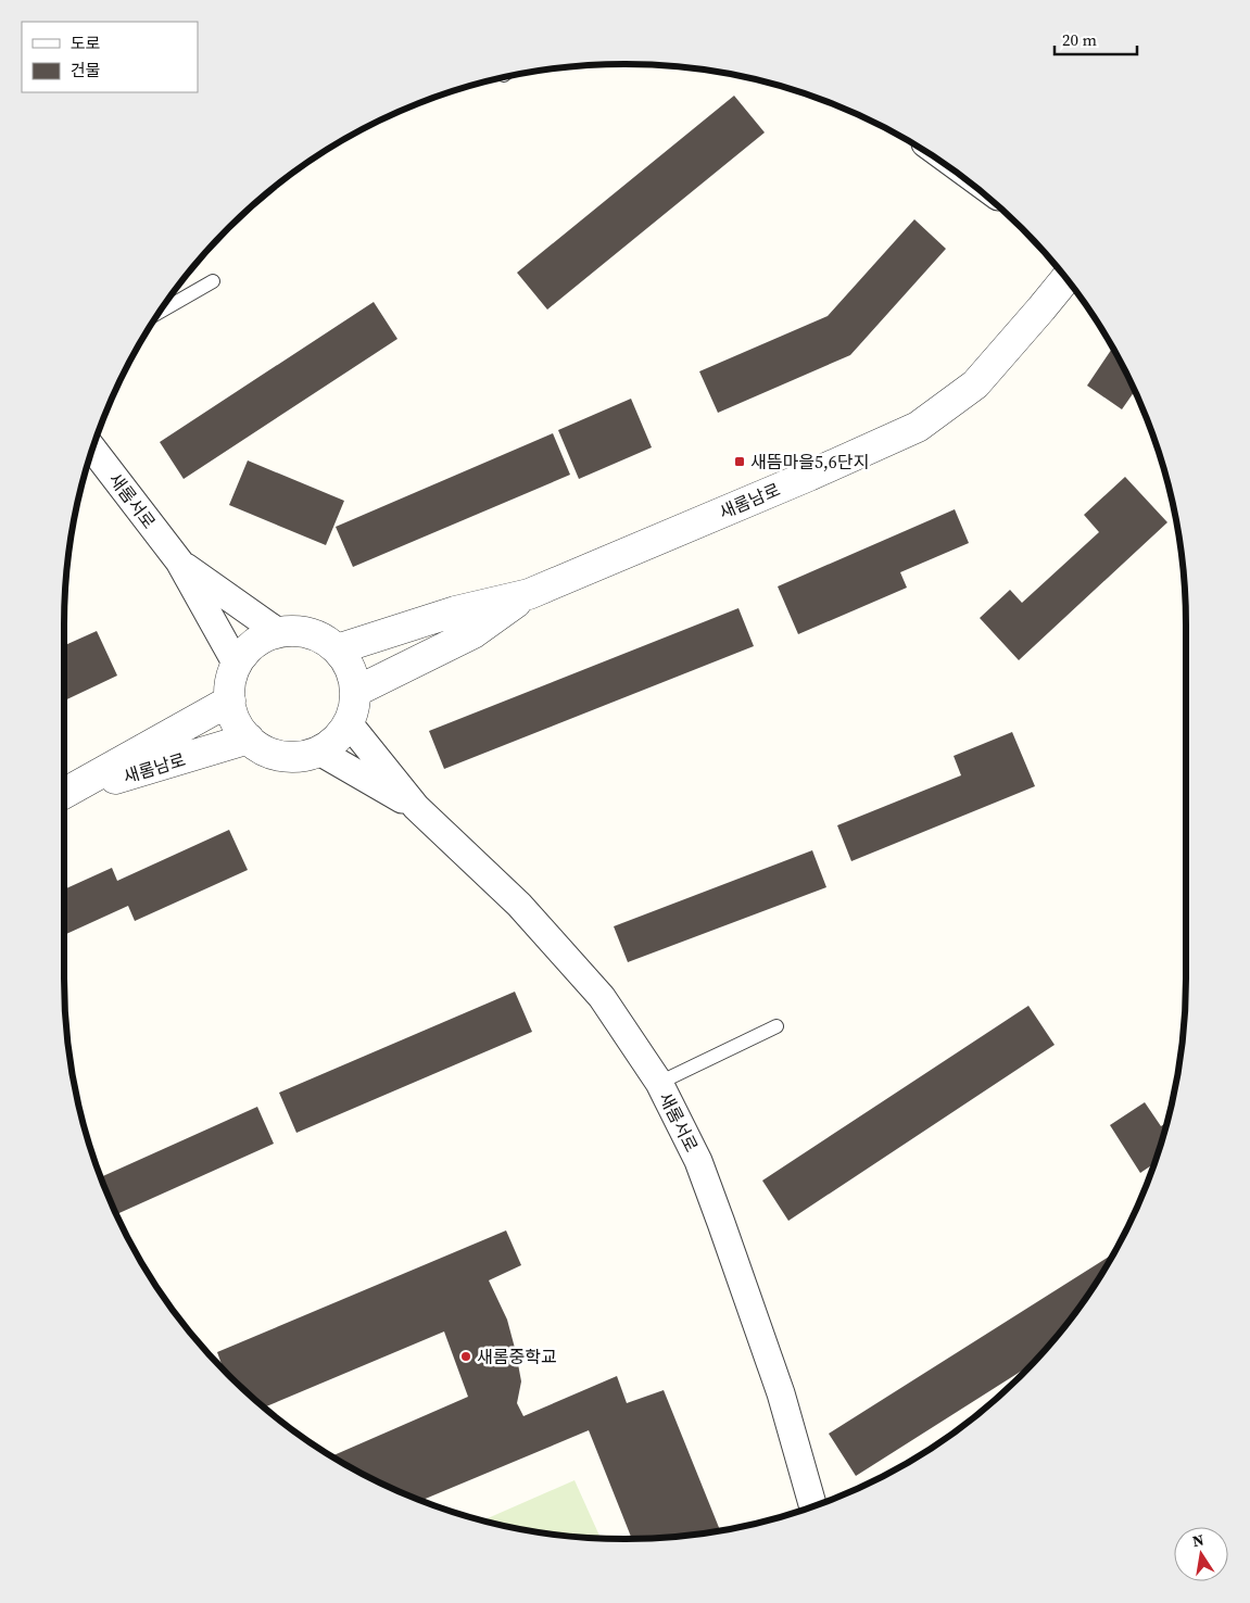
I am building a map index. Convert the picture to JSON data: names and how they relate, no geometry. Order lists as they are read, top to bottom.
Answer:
{
  "streets": {
    "street": ["새롬서로", "새롬남로"]
  },
  "places": {
    "transit": ["새뜸마을5,6단지"],
    "other": ["새롬중학교"]
  },
  "legend": ["도로", "건물"],
  "scale_bar": "20 m",
  "north": "top"
}
